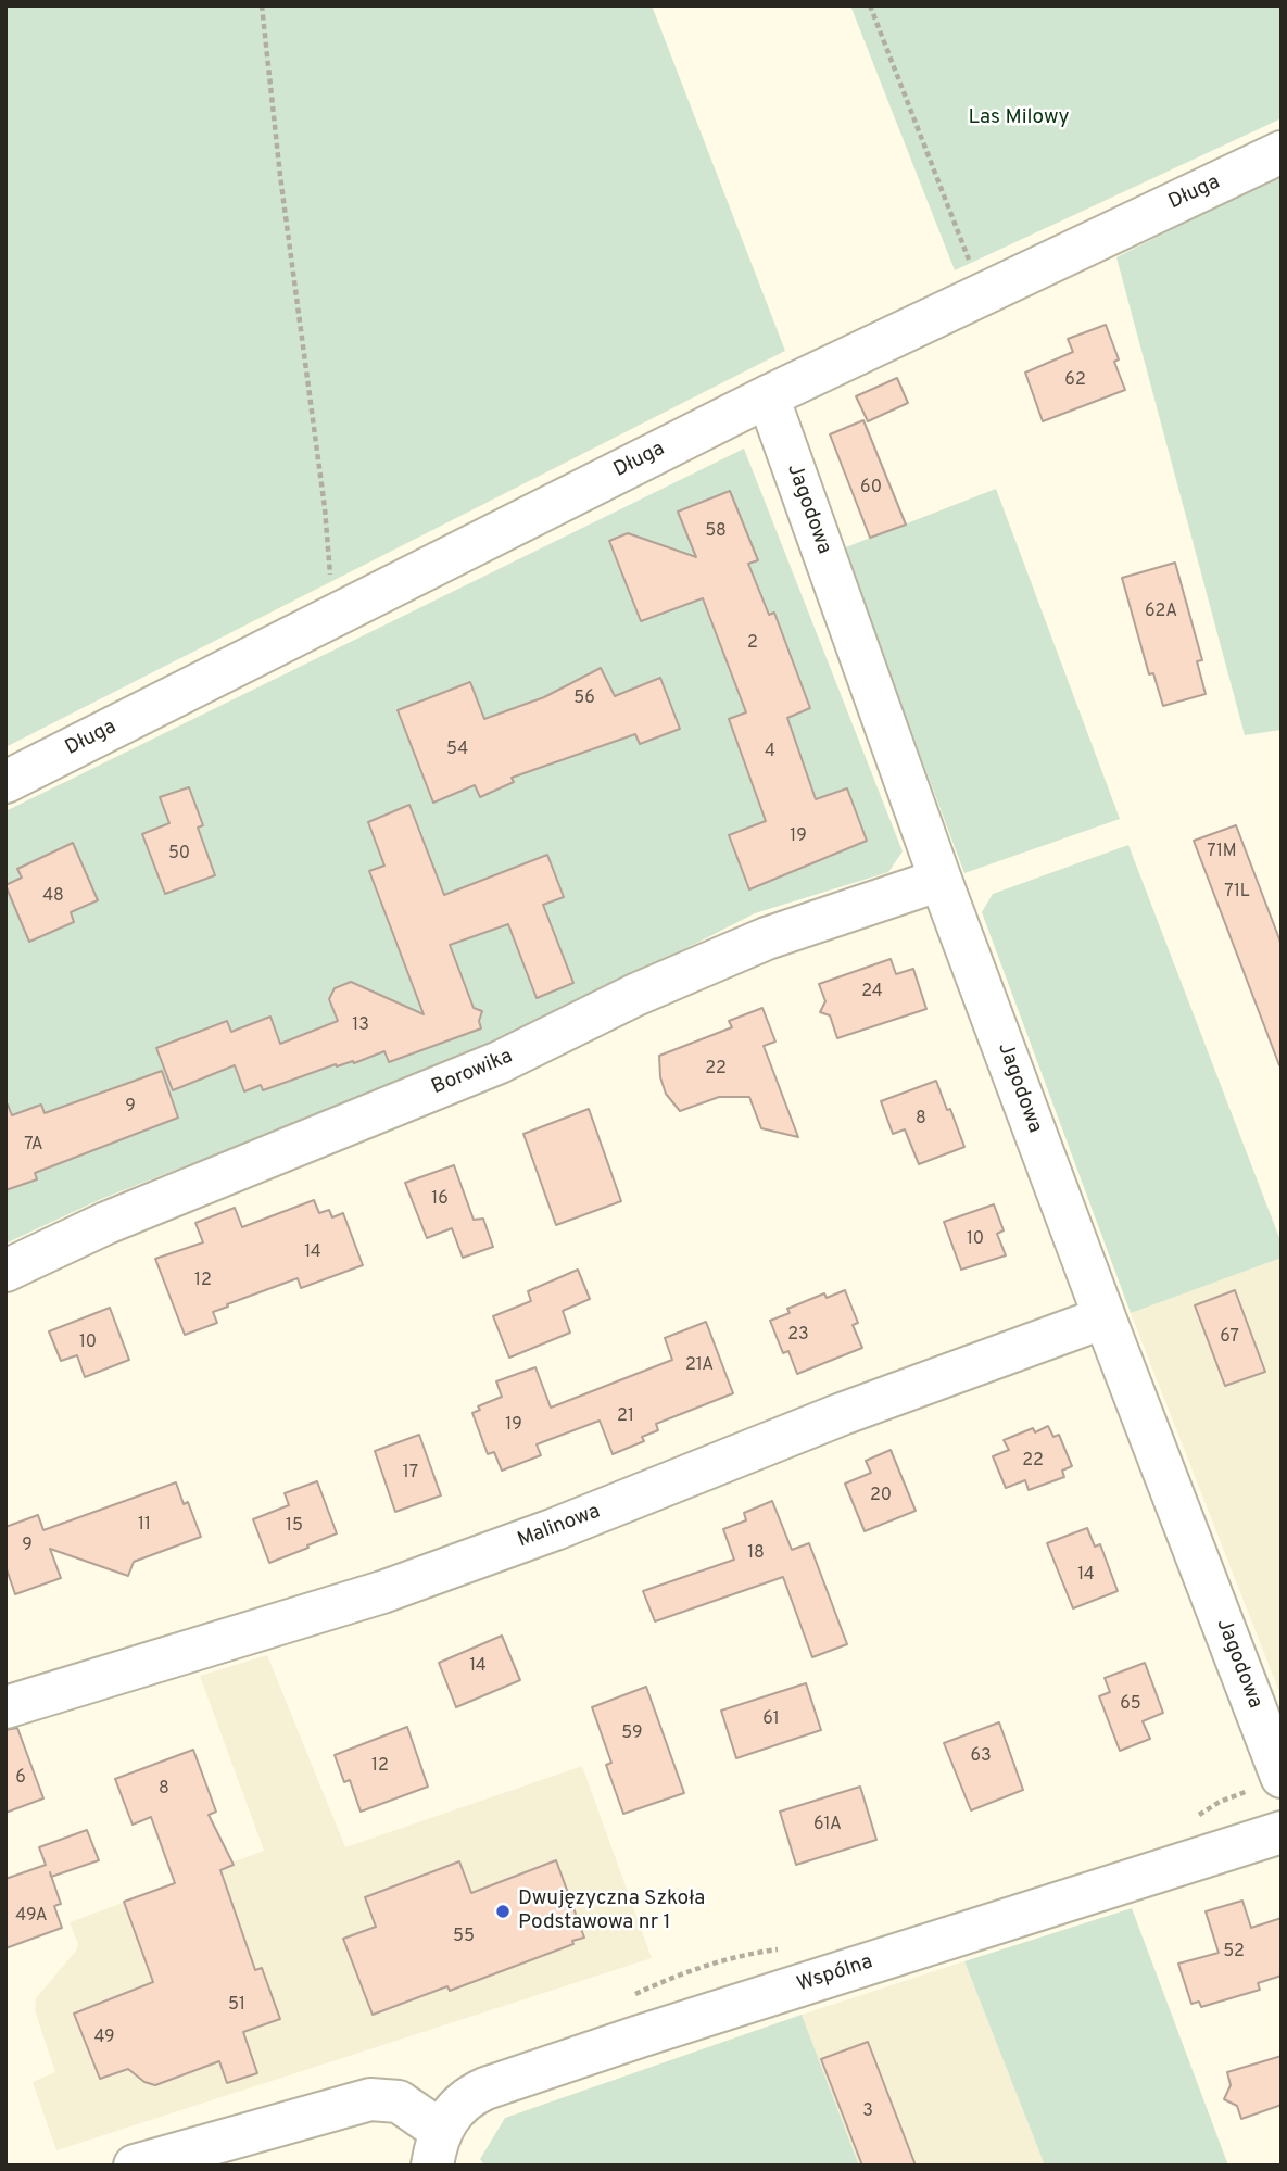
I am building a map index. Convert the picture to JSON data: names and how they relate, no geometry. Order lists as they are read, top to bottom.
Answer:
{
  "streets": {
    "street": [
      "Długa",
      "Jagodowa",
      "Borowika",
      "Malinowa",
      "Wspólna"
    ]
  },
  "crossings": [
    ["Długa", "Jagodowa"],
    ["Jagodowa", "Borowika"],
    ["Jagodowa", "Malinowa"]
  ],
  "parks": ["Las Milowy"],
  "places": ["Dwujęzyczna Szkoła Podstawowa nr 1"],
  "house_numbers": [
    "62",
    "60",
    "58",
    "62A",
    "2",
    "56",
    "54",
    "4",
    "19",
    "71M",
    "50",
    "71L",
    "48",
    "24",
    "13",
    "22",
    "9",
    "8",
    "7A",
    "16",
    "10",
    "14",
    "12",
    "23",
    "67",
    "10",
    "21A",
    "21",
    "19",
    "22",
    "17",
    "20",
    "11",
    "15",
    "9",
    "18",
    "14",
    "14",
    "65",
    "61",
    "59",
    "63",
    "12",
    "6",
    "8",
    "61A",
    "49A",
    "55",
    "52",
    "51",
    "49",
    "3"
  ]
}
